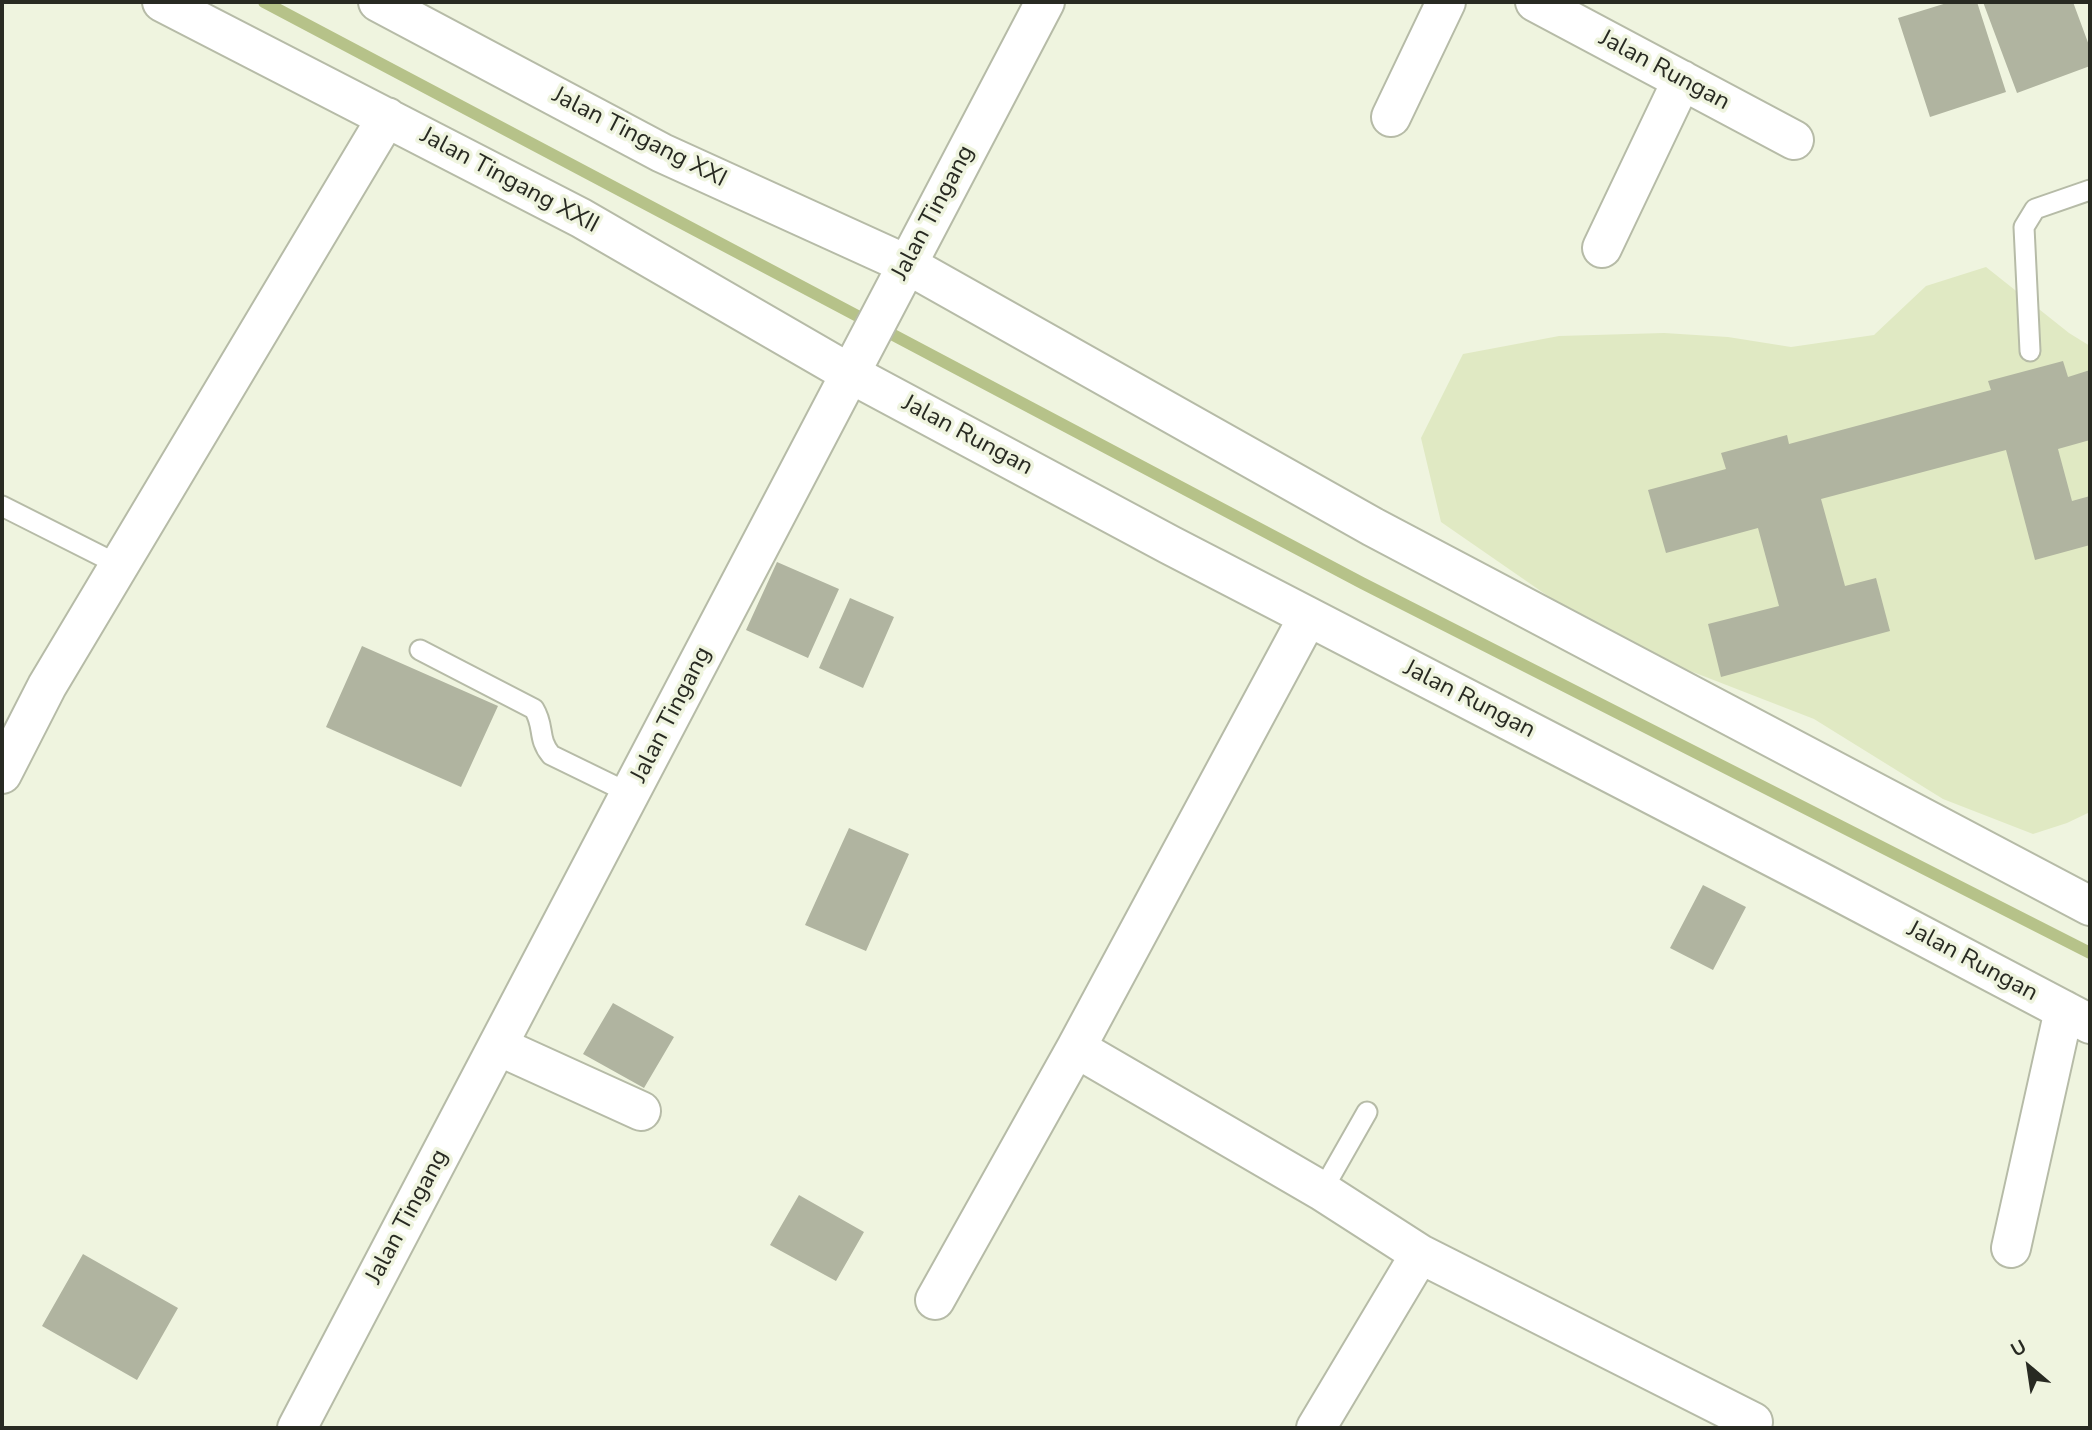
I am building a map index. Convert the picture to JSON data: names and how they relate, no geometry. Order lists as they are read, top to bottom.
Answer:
{
  "streets": {
    "street": [
      "Jalan Rungan",
      "Jalan Tingang XXI",
      "Jalan Tingang XXII",
      "Jalan Tingang"
    ]
  },
  "crossings": [
    ["Jalan Rungan", "Jalan Tingang XXII"],
    ["Jalan Rungan", "Jalan Tingang"],
    ["Jalan Tingang XXI", "Jalan Tingang"],
    ["Jalan Tingang XXII", "Jalan Tingang"]
  ],
  "north": "top left"
}
